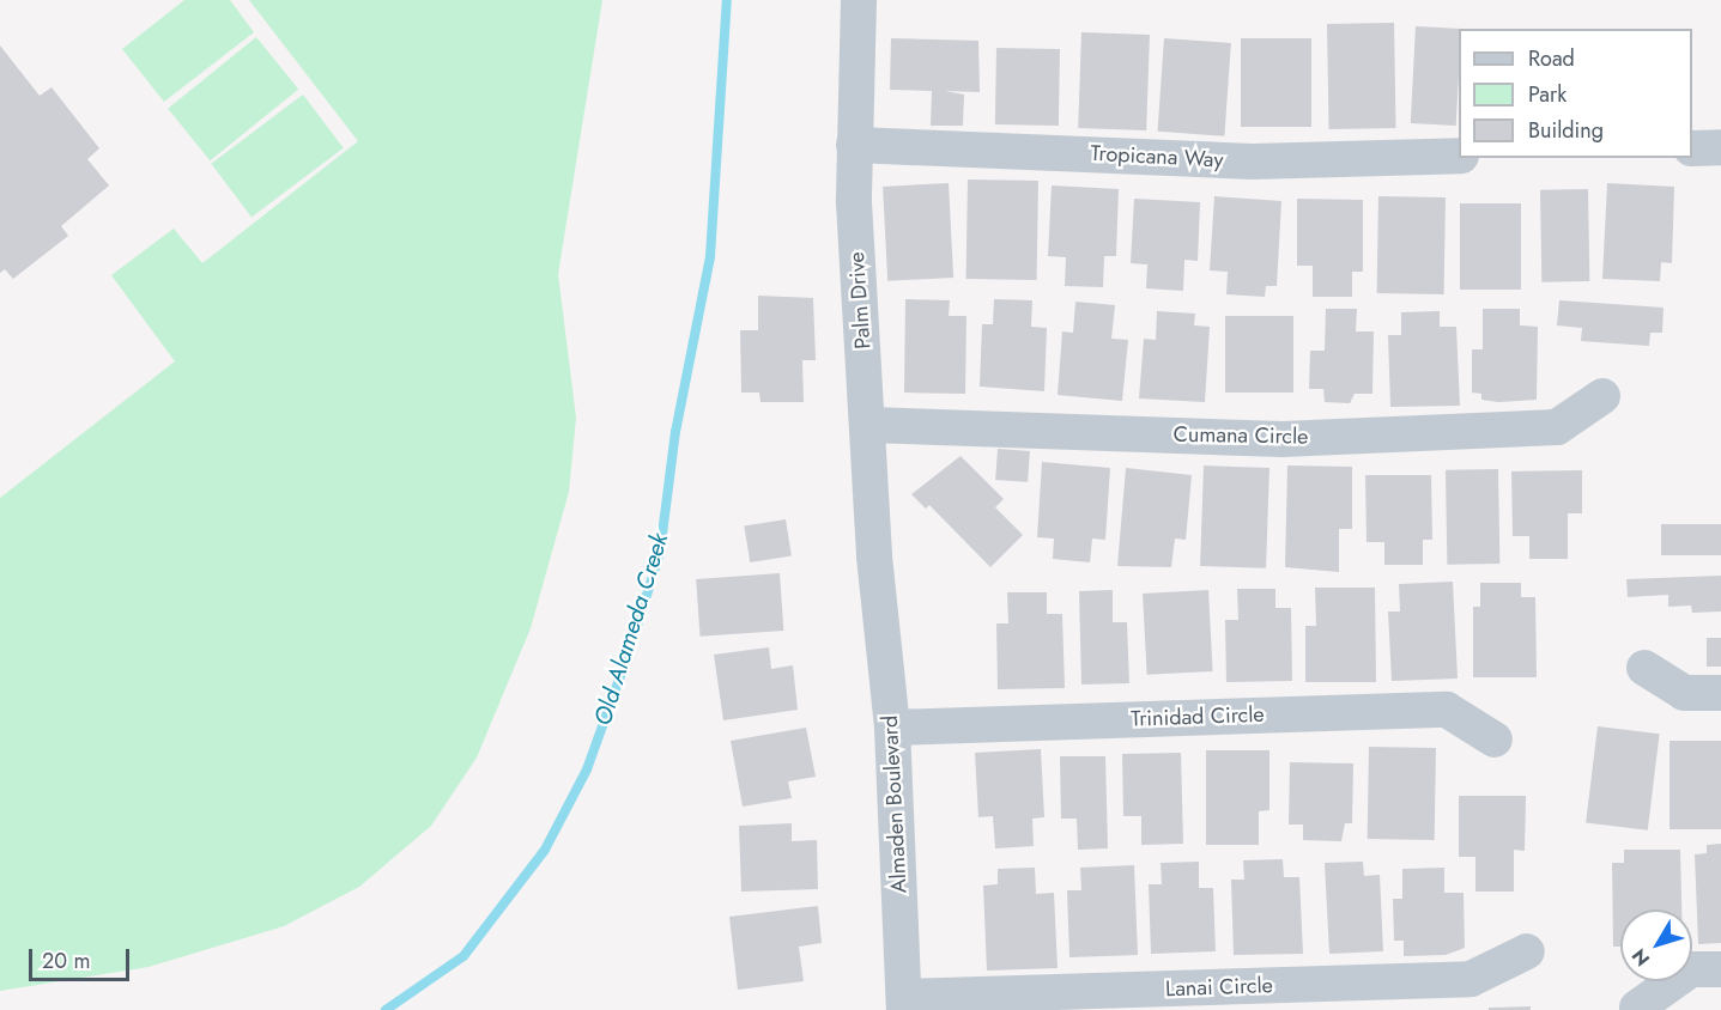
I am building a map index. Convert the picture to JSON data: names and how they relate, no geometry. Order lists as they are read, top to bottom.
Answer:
{
  "streets": {
    "street": [
      "Tropicana Way",
      "Palm Drive",
      "Cumana Circle",
      "Trinidad Circle",
      "Almaden Boulevard",
      "Lanai Circle"
    ]
  },
  "crossings": [
    ["Tropicana Way", "Palm Drive"],
    ["Palm Drive", "Cumana Circle"],
    ["Palm Drive", "Almaden Boulevard"],
    ["Trinidad Circle", "Almaden Boulevard"],
    ["Almaden Boulevard", "Lanai Circle"]
  ],
  "water": ["Old Alameda Creek"],
  "legend": ["Road", "Park", "Building"],
  "scale_bar": "20 m",
  "north": "bottom left"
}
